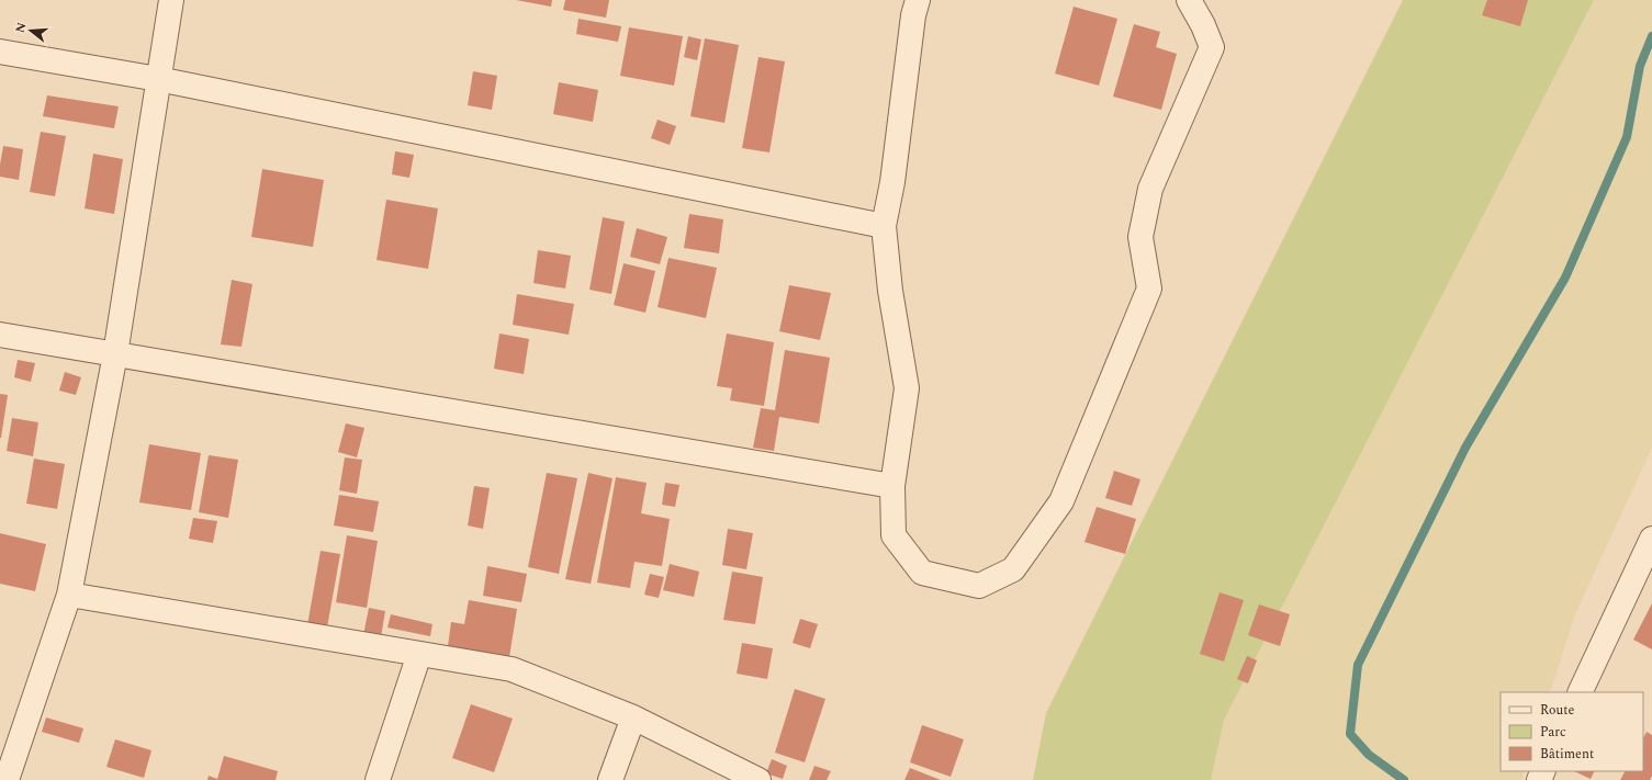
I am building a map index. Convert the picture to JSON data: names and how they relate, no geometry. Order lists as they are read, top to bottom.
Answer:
{
  "legend": ["Route", "Parc", "Bâtiment"],
  "north": "left"
}
